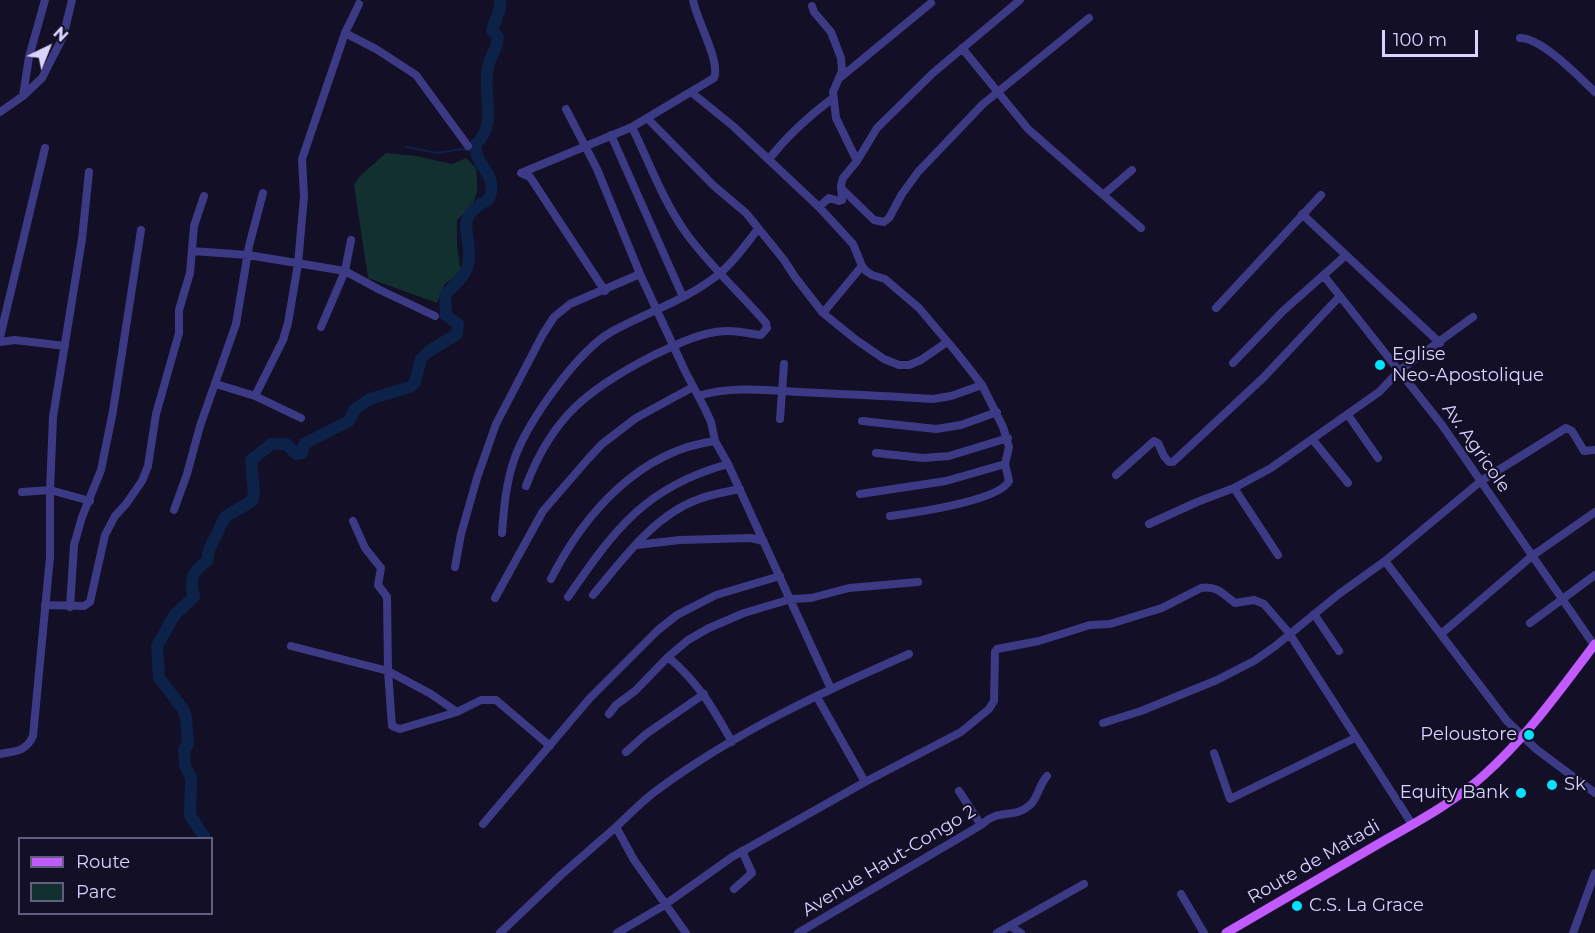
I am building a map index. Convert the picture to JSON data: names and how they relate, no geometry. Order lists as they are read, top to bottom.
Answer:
{
  "streets": {
    "main road": ["Route de Matadi"],
    "street": ["Av. Agricole", "Avenue Haut-Congo 2"]
  },
  "crossings": [
    ["Av. Agricole", "Route de Matadi"]
  ],
  "places": [
    "Eglise Neo-Apostolique",
    "Peloustore",
    "Sk",
    "Equity Bank",
    "C.S. La Grace"
  ],
  "legend": ["Route", "Parc"],
  "scale_bar": "100 m",
  "north": "top right"
}
